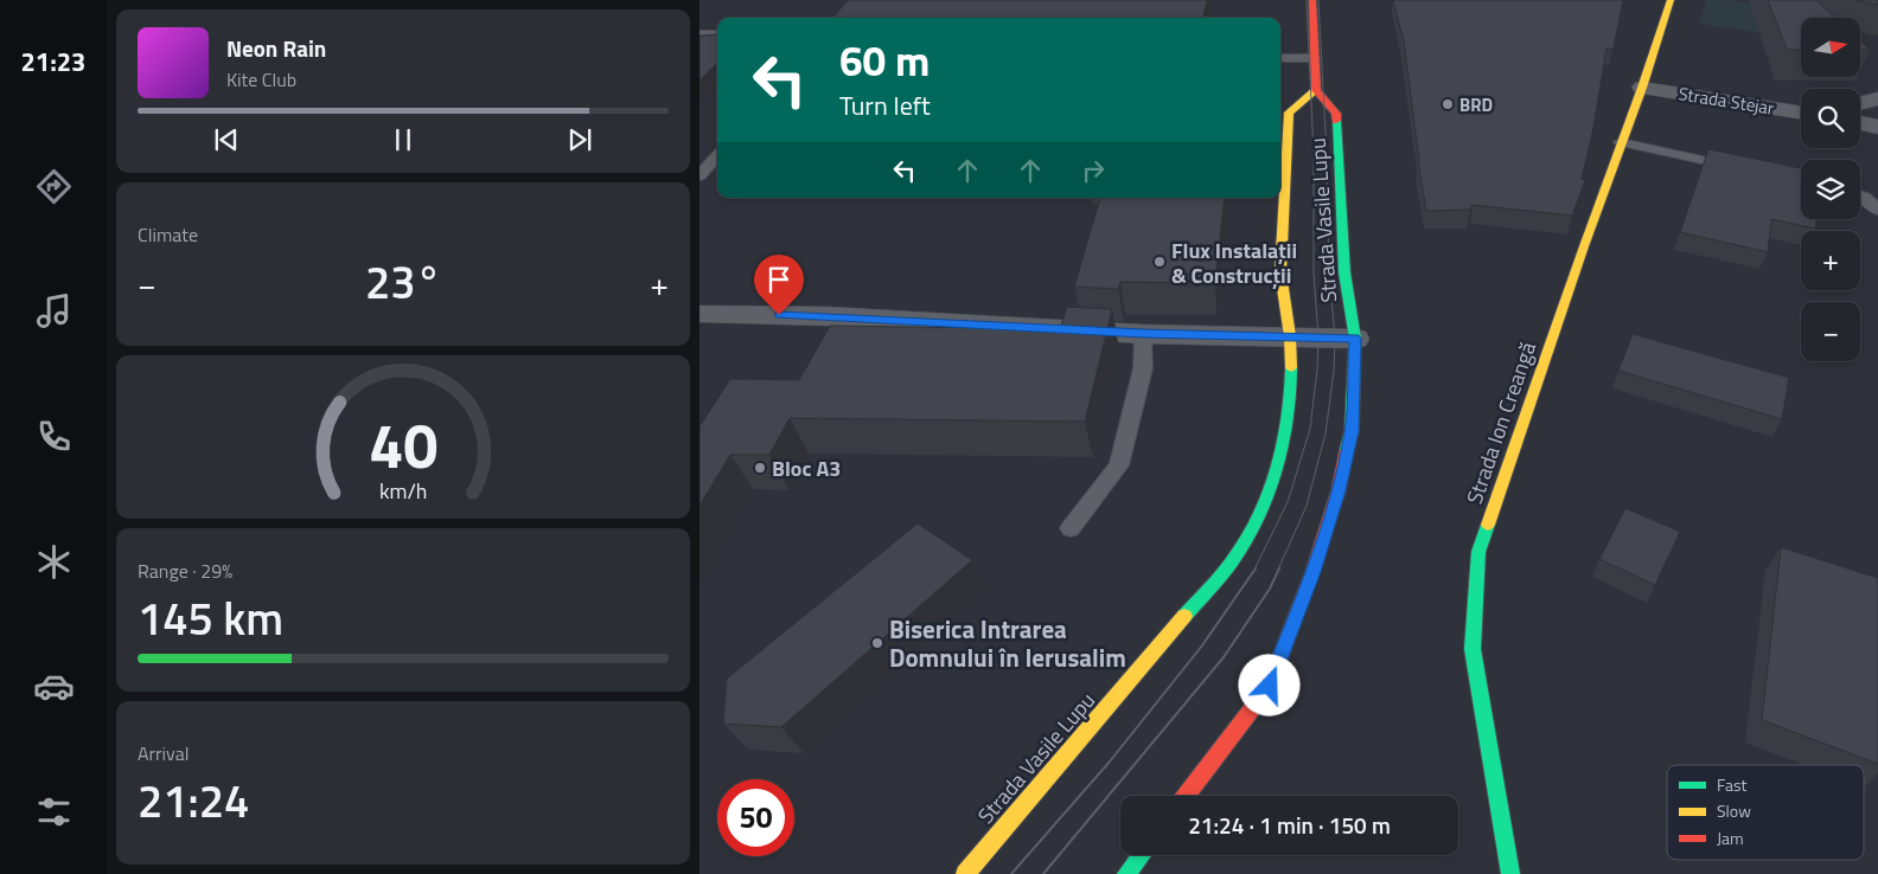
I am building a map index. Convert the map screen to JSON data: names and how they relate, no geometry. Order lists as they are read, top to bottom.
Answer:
{
  "streets": {
    "main road": ["Strada Vasile Lupu", "Strada Ion Creangă"],
    "street": ["Strada Stejar"]
  },
  "crossings": [
    ["Strada Stejar", "Strada Ion Creangă"]
  ],
  "places": [
    "BRD",
    "Flux Instalații & Construcții",
    "Bloc A3",
    "Biserica Intrarea Domnului în Ierusalim"
  ],
  "legend": ["Fast", "Slow", "Jam"],
  "north": "right",
  "page": {
    "tabs": "21:23",
    "map_buttons": ["+", "−"],
    "turn": ["60 m", "Turn left"],
    "song": ["Neon Rain", "Kite Club"],
    "tile": [
      "Climate",
      ["Range · 29%", "145 km"],
      ["Arrival", "21:24"]
    ],
    "heat": ["−", "23°", "+"],
    "limit": "50",
    "trip": "21:24 · 1 min · 150 m",
    "gauge": ["40", "km/h"]
  }
}
